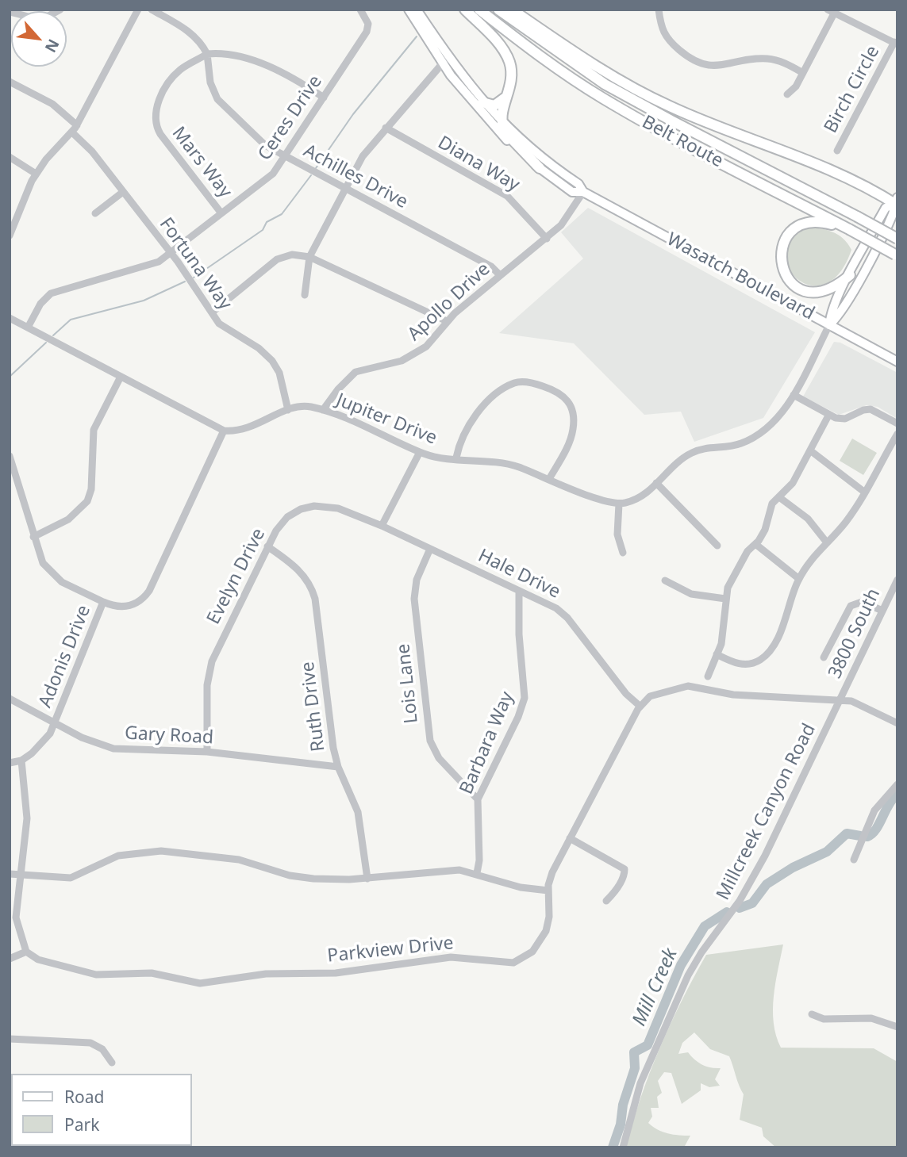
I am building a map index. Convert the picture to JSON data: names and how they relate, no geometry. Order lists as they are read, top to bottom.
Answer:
{
  "streets": {
    "highway": ["Belt Route"],
    "main road": ["Wasatch Boulevard"],
    "street": [
      "Birch Circle",
      "Ceres Drive",
      "Mars Way",
      "Diana Way",
      "Achilles Drive",
      "Fortuna Way",
      "Apollo Drive",
      "Jupiter Drive",
      "Hale Drive",
      "Evelyn Drive",
      "3800 South",
      "Adonis Drive",
      "Lois Lane",
      "Ruth Drive",
      "Gary Road",
      "Barbara Way",
      "Millcreek Canyon Road",
      "Parkview Drive"
    ]
  },
  "crossings": [
    ["Ceres Drive", "Mars Way"],
    ["Ceres Drive", "Achilles Drive"],
    ["Ceres Drive", "Fortuna Way"],
    ["Mars Way", "Achilles Drive"],
    ["Diana Way", "Apollo Drive"],
    ["Achilles Drive", "Apollo Drive"],
    ["Fortuna Way", "Jupiter Drive"],
    ["Wasatch Boulevard", "Apollo Drive"],
    ["Apollo Drive", "Jupiter Drive"],
    ["Jupiter Drive", "Adonis Drive"],
    ["Hale Drive", "Evelyn Drive"],
    ["Hale Drive", "Lois Lane"],
    ["Hale Drive", "Barbara Way"],
    ["Hale Drive", "Parkview Drive"],
    ["Evelyn Drive", "Ruth Drive"],
    ["Evelyn Drive", "Gary Road"],
    ["3800 South", "Millcreek Canyon Road"],
    ["Adonis Drive", "Gary Road"],
    ["Lois Lane", "Barbara Way"],
    ["Ruth Drive", "Gary Road"]
  ],
  "water": ["Mill Creek"],
  "legend": ["Road", "Park"],
  "north": "bottom right"
}
